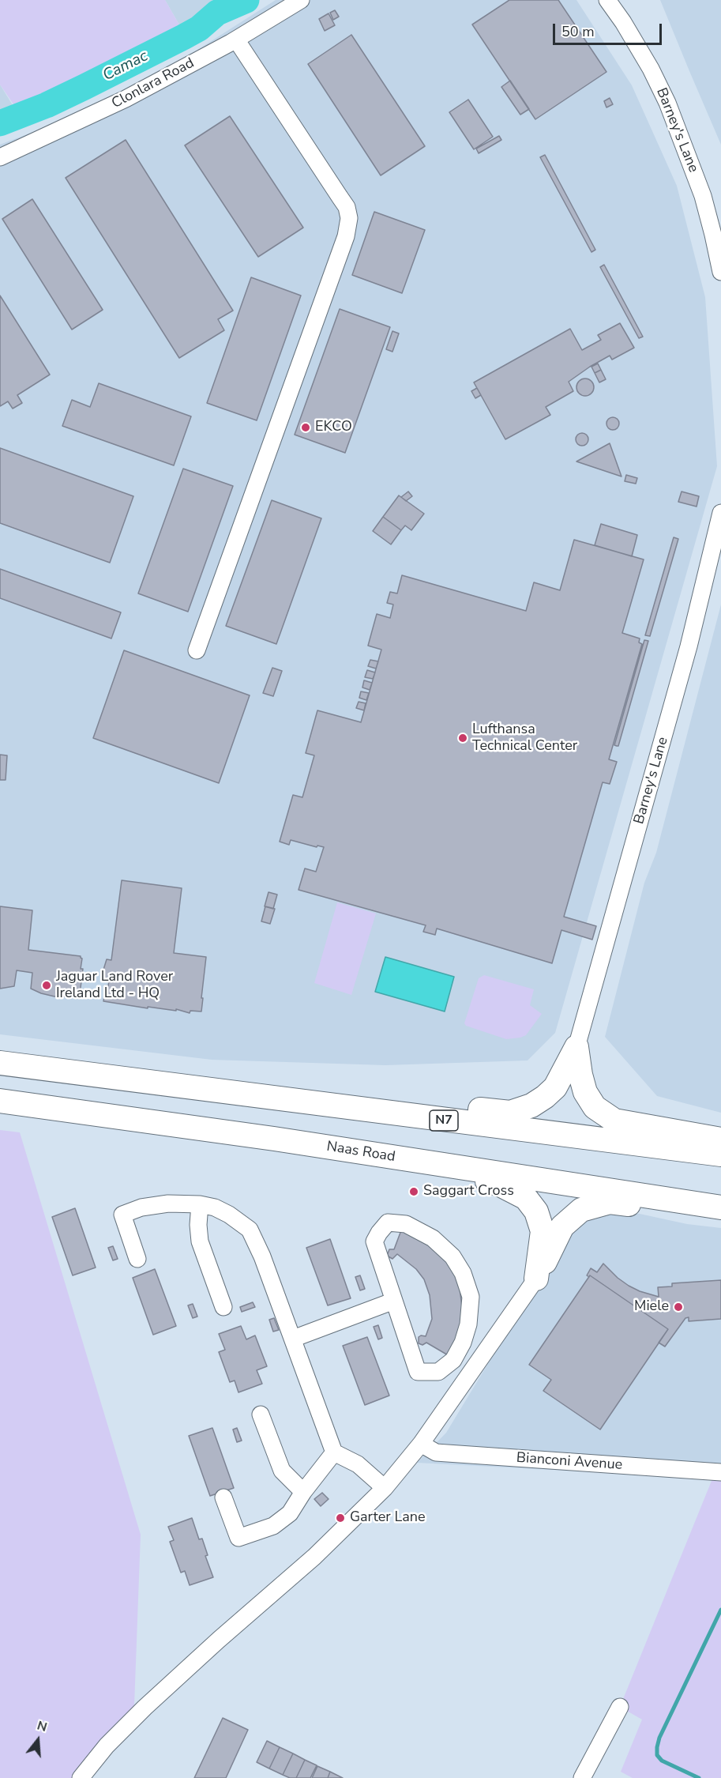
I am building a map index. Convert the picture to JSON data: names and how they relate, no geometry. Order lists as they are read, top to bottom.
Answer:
{
  "streets": {
    "highway": ["N7", "Naas Road"],
    "street": ["Clonlara Road", "Barney's Lane", "Bianconi Avenue"]
  },
  "crossings": [
    ["Barney's Lane", "N7"]
  ],
  "water": ["Camac"],
  "places": [
    "EKCO",
    "Lufthansa Technical Center",
    "Jaguar Land Rover Ireland Ltd - HQ",
    "Saggart Cross",
    "Miele",
    "Garter Lane"
  ],
  "scale_bar": "50 m",
  "north": "top"
}
